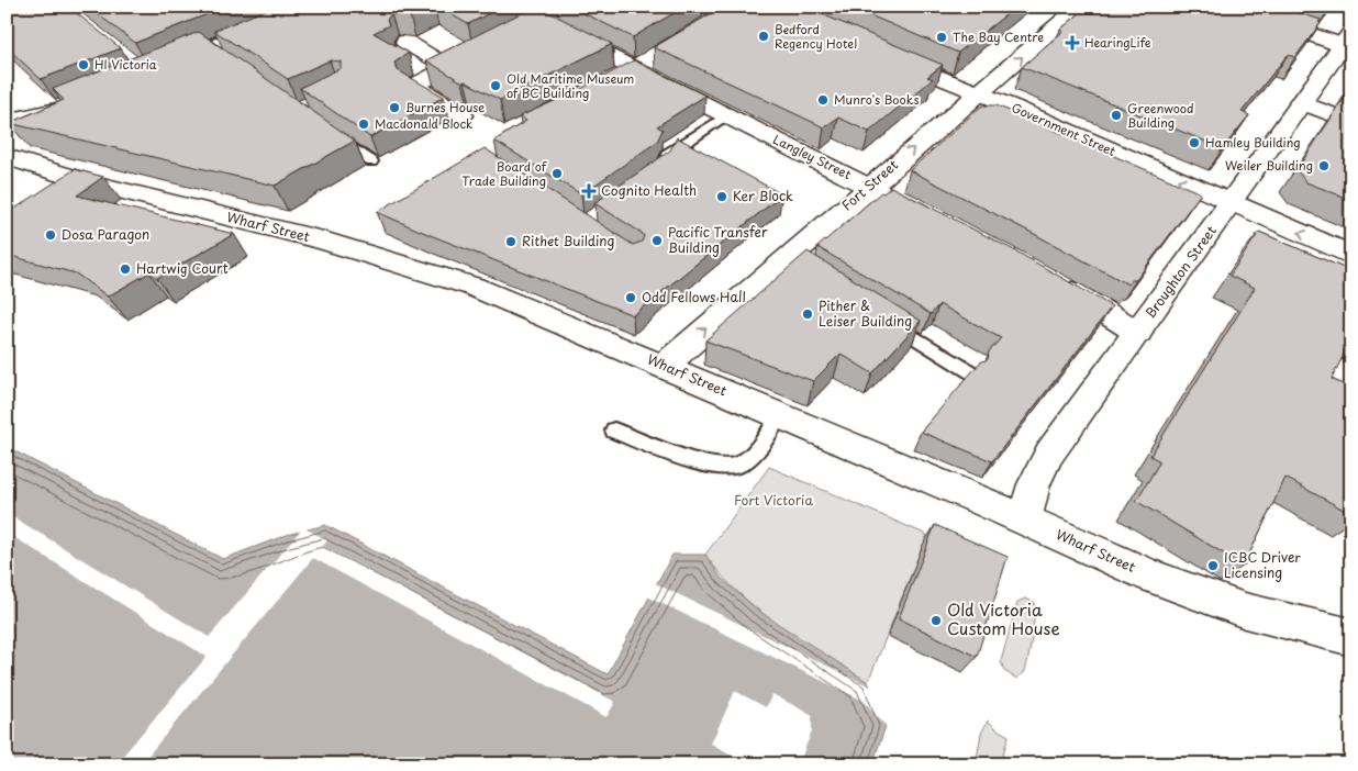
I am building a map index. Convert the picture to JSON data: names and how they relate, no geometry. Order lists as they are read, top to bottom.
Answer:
{
  "streets": {
    "street": [
      "Government Street",
      "Langley Street",
      "Fort Street",
      "Wharf Street",
      "Broughton Street"
    ]
  },
  "crossings": [
    ["Government Street", "Fort Street"],
    ["Government Street", "Broughton Street"],
    ["Langley Street", "Fort Street"],
    ["Fort Street", "Wharf Street"],
    ["Wharf Street", "Broughton Street"]
  ],
  "one_way": ["Fort Street"],
  "parks": ["Fort Victoria"],
  "places": {
    "other": [
      "Bedford Regency Hotel",
      "The Bay Centre",
      "HI Victoria",
      "Old Maritime Museum of BC Building",
      "Munro's Books",
      "Burnes House",
      "Greenwood Building",
      "Macdonald Block",
      "Hamley Building",
      "Weiler Building",
      "Board of Trade Building",
      "Ker Block",
      "Dosa Paragon",
      "Pacific Transfer Building",
      "Rithet Building",
      "Hartwig Court",
      "Odd Fellows Hall",
      "Pither & Leiser Building",
      "ICBC Driver Licensing",
      "Old Victoria Custom House"
    ],
    "health": ["HearingLife", "Cognito Health"]
  }
}
